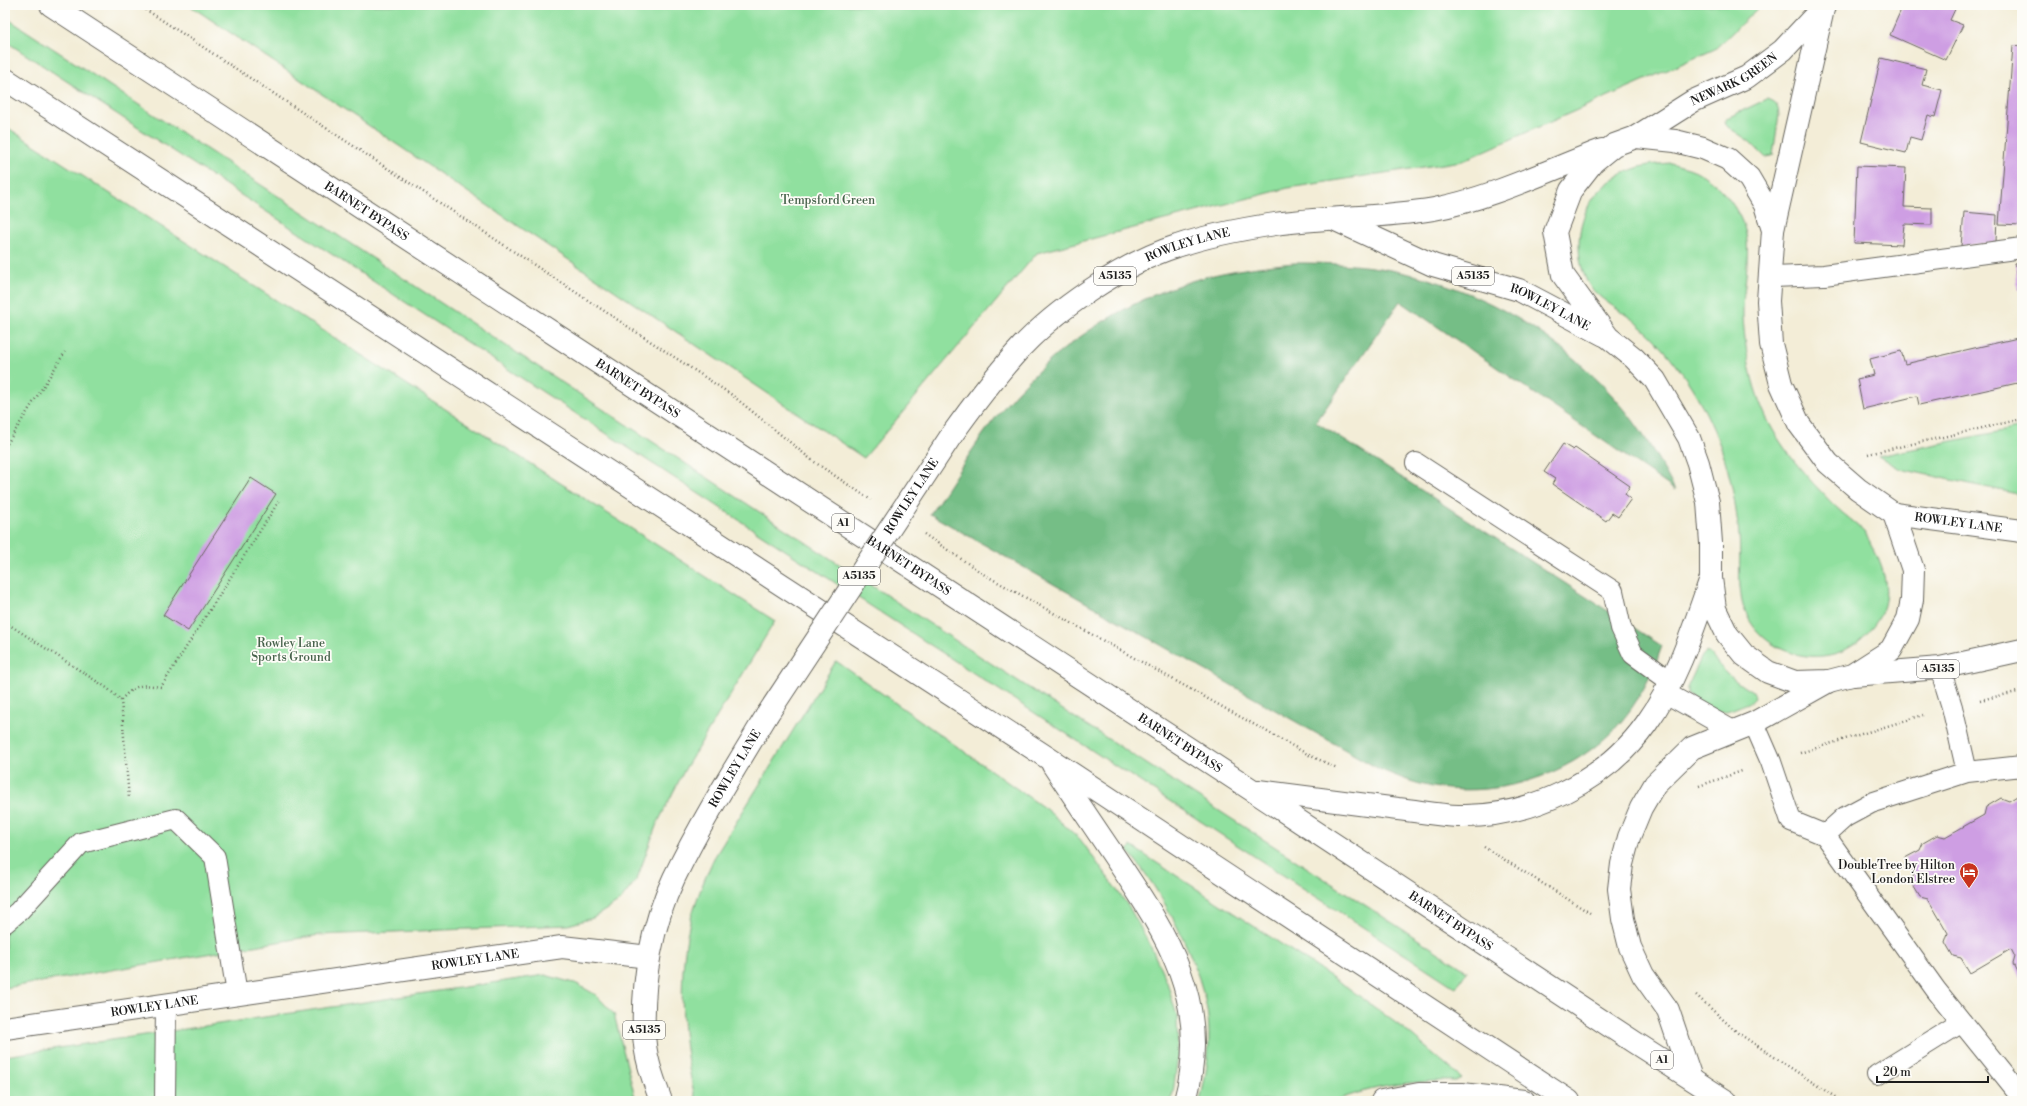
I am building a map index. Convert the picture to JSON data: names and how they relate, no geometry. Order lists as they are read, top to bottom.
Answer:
{
  "streets": {
    "main road": [
      "NEWARK GREEN",
      "BARNET BYPASS",
      "ROWLEY LANE",
      "A5135",
      "A1"
    ]
  },
  "crossings": [
    ["NEWARK GREEN", "ROWLEY LANE"],
    ["ROWLEY LANE", "A5135"]
  ],
  "parks": ["Tempsford Green", "Rowley Lane Sports Ground"],
  "places": {
    "hotel": ["DoubleTree by Hilton London Elstree"]
  },
  "scale_bar": "20 m"
}
